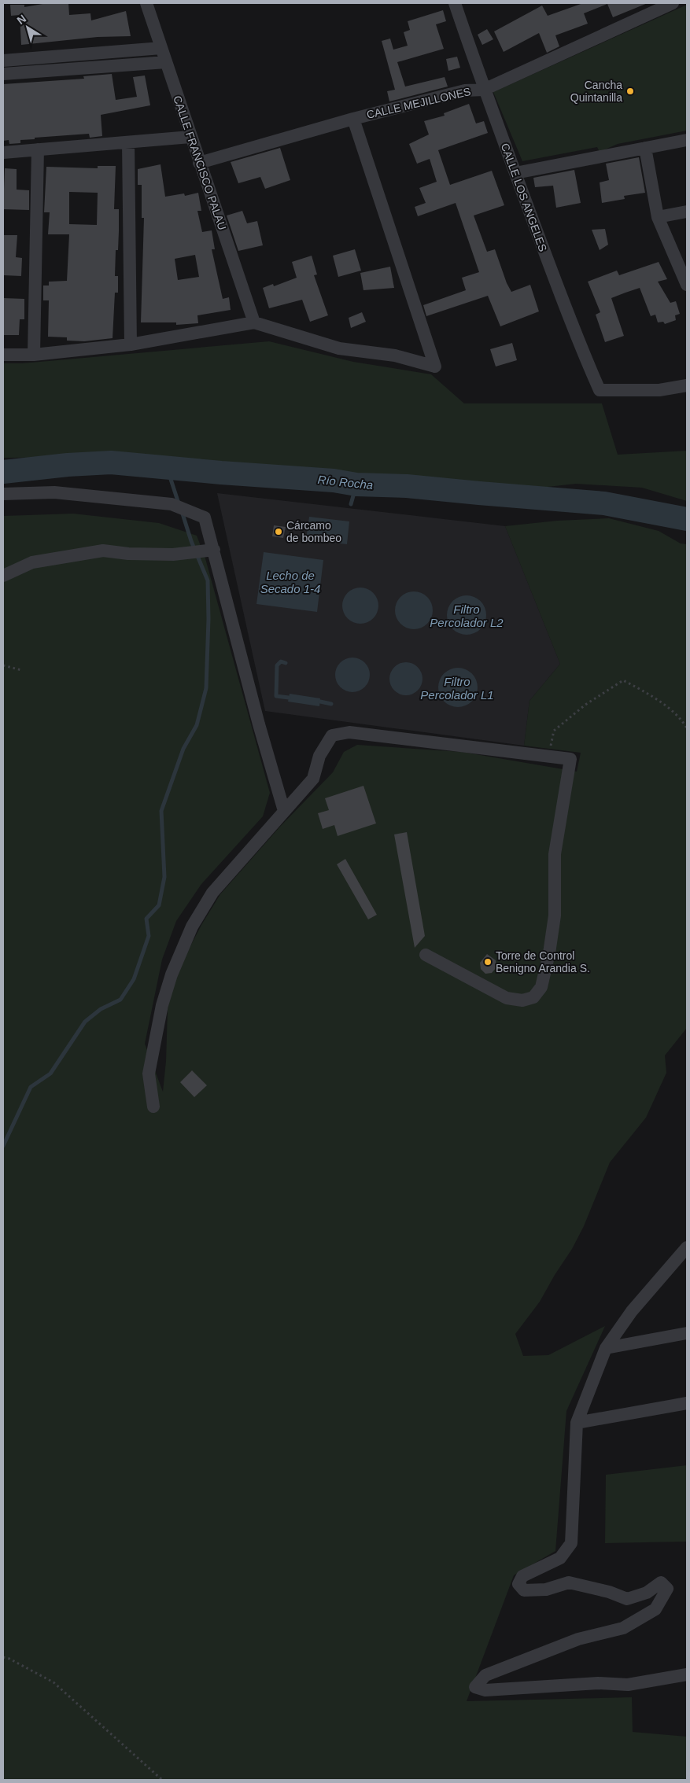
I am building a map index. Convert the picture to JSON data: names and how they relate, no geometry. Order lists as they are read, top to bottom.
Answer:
{
  "streets": {
    "street": ["CALLE MEJILLONES", "CALLE FRANCISCO PALAU", "CALLE LOS ANGELES"]
  },
  "crossings": [
    ["CALLE MEJILLONES", "CALLE FRANCISCO PALAU"],
    ["CALLE MEJILLONES", "CALLE LOS ANGELES"]
  ],
  "water": [
    "Río Rocha",
    "Lecho de Secado 1-4",
    "Filtro Percolador L2",
    "Filtro Percolador L1"
  ],
  "places": ["Cancha Quintanilla", "Cárcamo de bombeo", "Torre de Control Benigno Arandia S."],
  "north": "top left"
}
